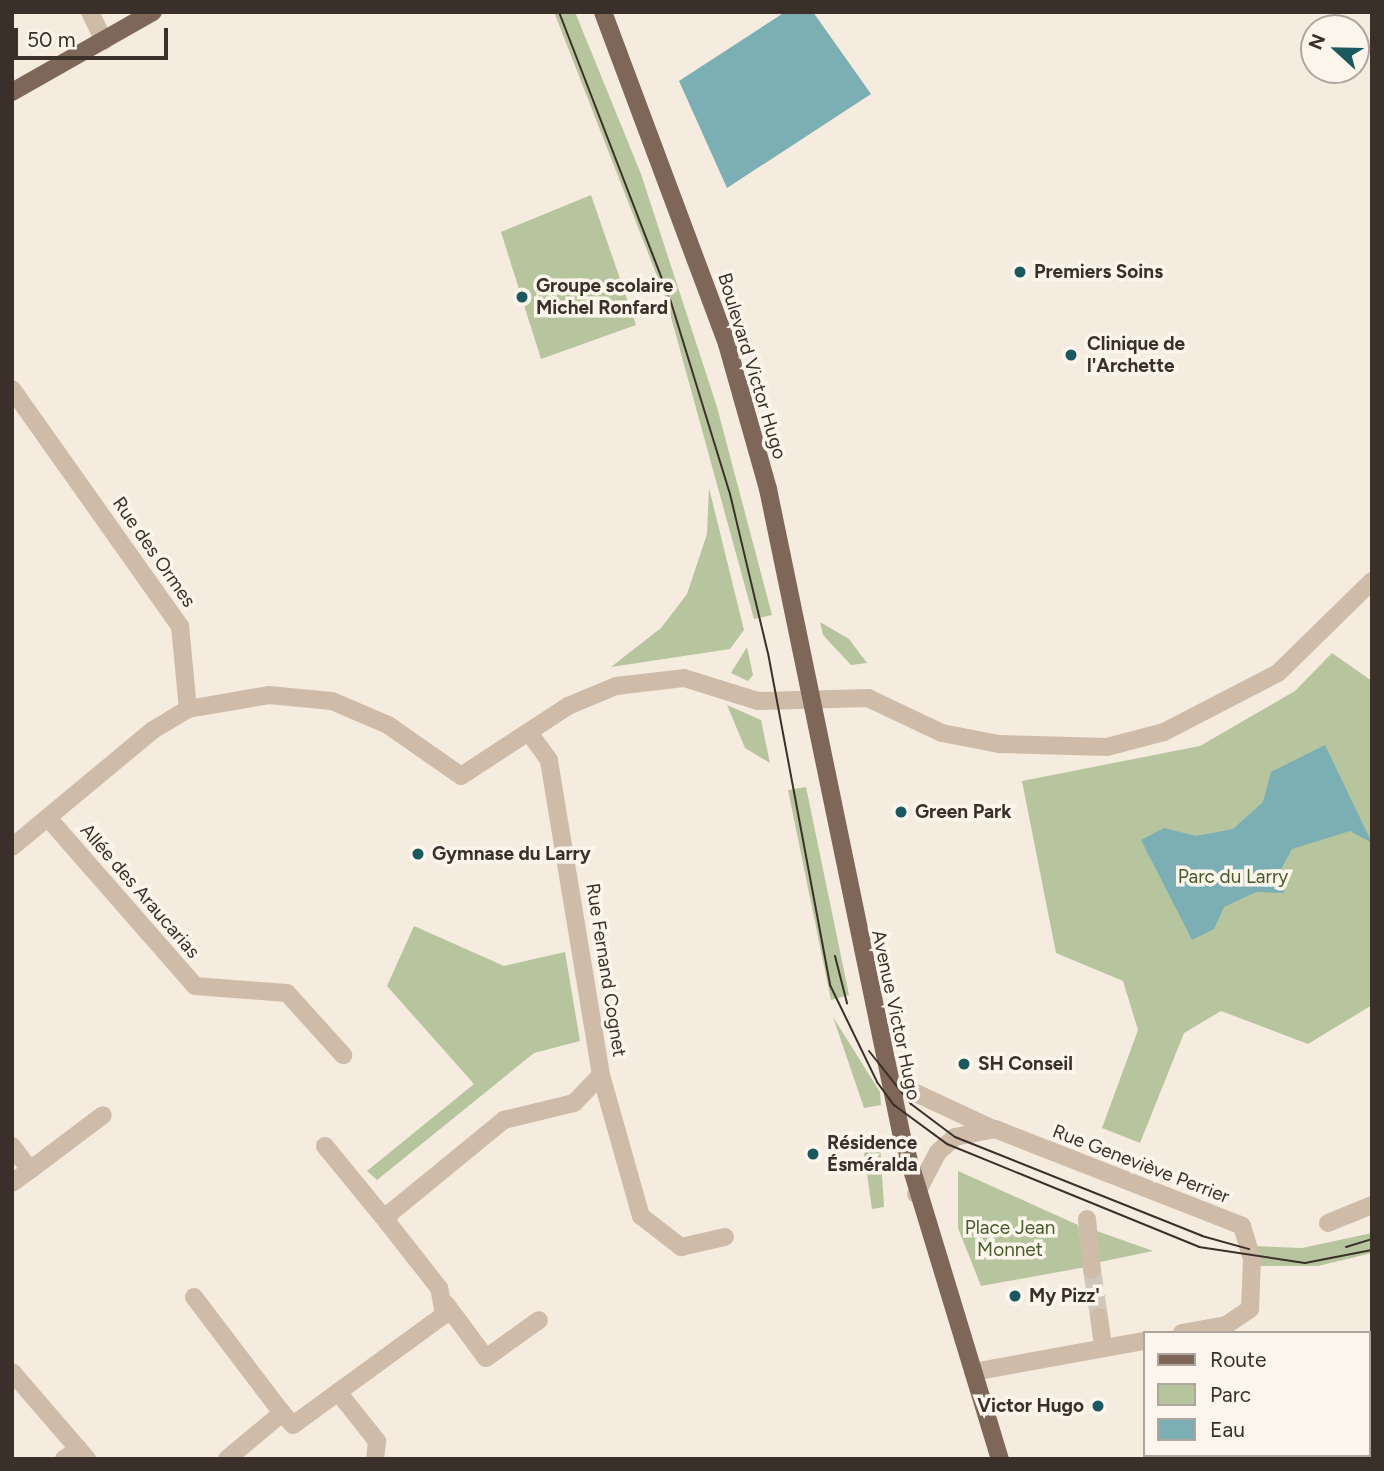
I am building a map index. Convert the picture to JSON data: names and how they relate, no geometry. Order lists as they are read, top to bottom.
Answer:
{
  "streets": {
    "main road": ["Boulevard Victor Hugo", "Avenue Victor Hugo"],
    "street": [
      "Rue des Ormes",
      "Allée des Araucarias",
      "Rue Fernand Cognet",
      "Rue Geneviève Perrier"
    ]
  },
  "crossings": [
    ["Boulevard Victor Hugo", "Avenue Victor Hugo"],
    ["Avenue Victor Hugo", "Rue Geneviève Perrier"]
  ],
  "parks": ["Parc du Larry", "Place Jean Monnet"],
  "places": [
    "Premiers Soins",
    "Groupe scolaire Michel Ronfard",
    "Clinique de l'Archette",
    "Green Park",
    "Gymnase du Larry",
    "SH Conseil",
    "Résidence Ésméralda",
    "My Pizz'",
    "Victor Hugo"
  ],
  "legend": ["Route", "Parc", "Eau"],
  "scale_bar": "50 m",
  "north": "left"
}
